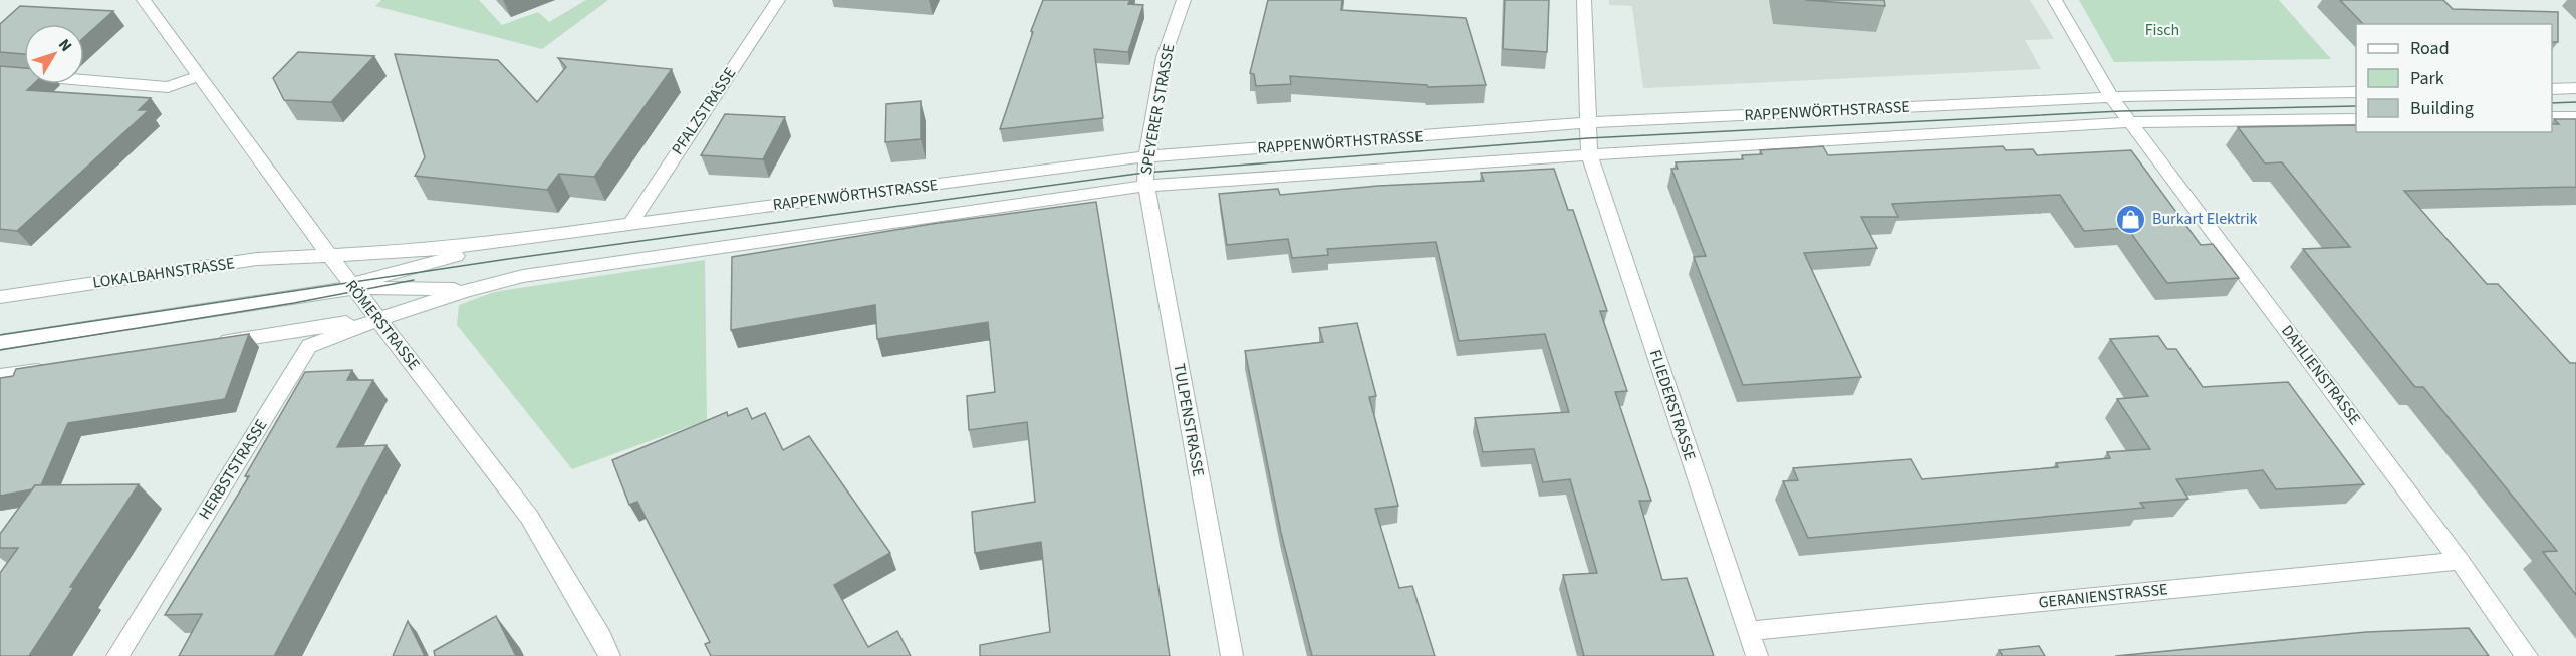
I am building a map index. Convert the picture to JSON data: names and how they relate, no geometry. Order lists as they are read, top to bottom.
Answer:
{
  "streets": {
    "street": [
      "SPEYERER STRASSE",
      "PFALZSTRASSE",
      "RAPPENWÖRTHSTRASSE",
      "LOKALBAHNSTRASSE",
      "RÖMERSTRASSE",
      "DAHLIENSTRASSE",
      "FLIEDERSTRASSE",
      "TULPENSTRASSE",
      "HERBSTSTRASSE",
      "GERANIENSTRASSE"
    ]
  },
  "crossings": [
    ["SPEYERER STRASSE", "RAPPENWÖRTHSTRASSE"],
    ["SPEYERER STRASSE", "TULPENSTRASSE"],
    ["PFALZSTRASSE", "RAPPENWÖRTHSTRASSE"],
    ["RAPPENWÖRTHSTRASSE", "LOKALBAHNSTRASSE"],
    ["RAPPENWÖRTHSTRASSE", "RÖMERSTRASSE"],
    ["RAPPENWÖRTHSTRASSE", "DAHLIENSTRASSE"],
    ["RAPPENWÖRTHSTRASSE", "FLIEDERSTRASSE"],
    ["RAPPENWÖRTHSTRASSE", "TULPENSTRASSE"],
    ["RAPPENWÖRTHSTRASSE", "HERBSTSTRASSE"],
    ["LOKALBAHNSTRASSE", "RÖMERSTRASSE"],
    ["RÖMERSTRASSE", "HERBSTSTRASSE"],
    ["DAHLIENSTRASSE", "GERANIENSTRASSE"],
    ["FLIEDERSTRASSE", "GERANIENSTRASSE"]
  ],
  "parks": ["Fisch"],
  "places": {
    "shop": ["Burkart Elektrik"]
  },
  "legend": ["Road", "Park", "Building"],
  "north": "top right"
}
